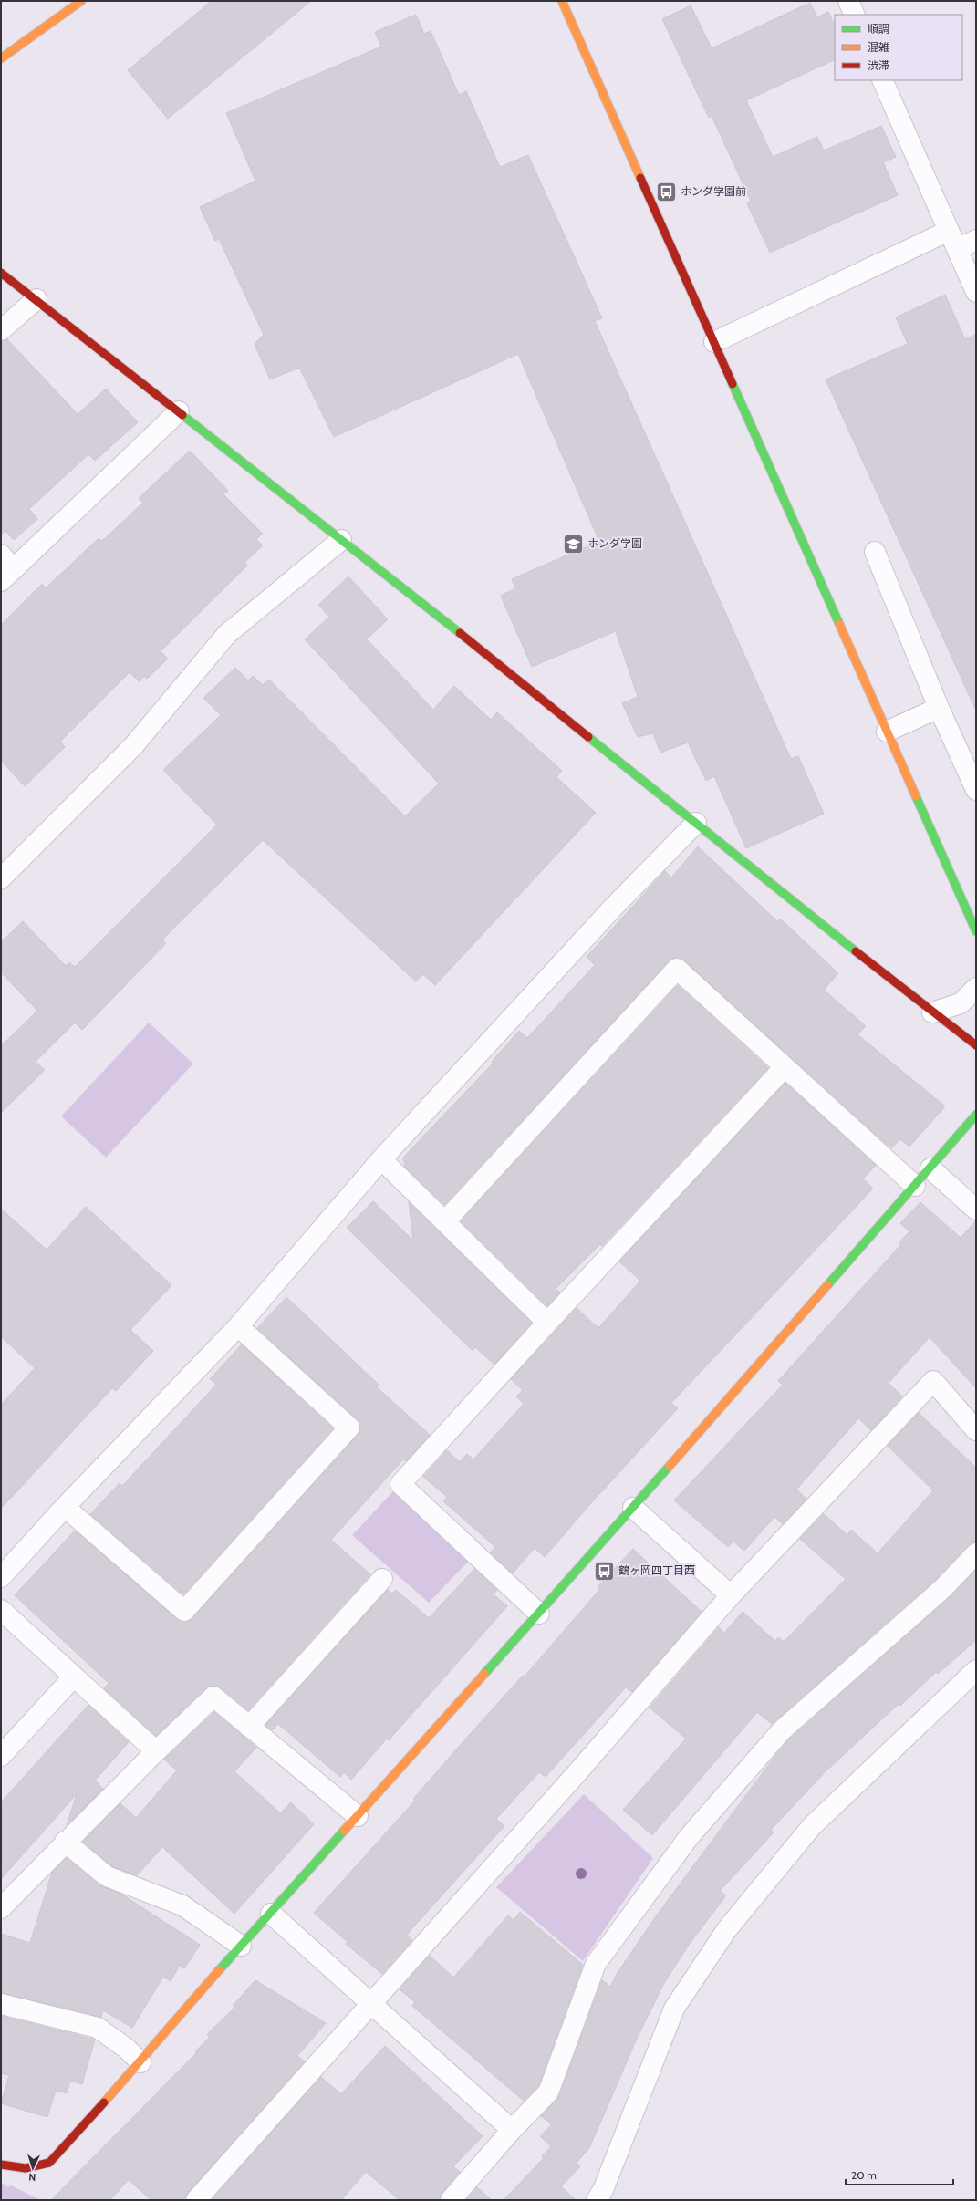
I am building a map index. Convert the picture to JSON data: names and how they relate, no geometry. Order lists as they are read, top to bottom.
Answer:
{
  "places": {
    "bus stop": ["ホンダ学園前", "鶴ヶ岡四丁目西"],
    "school or university": ["ホンダ学園"]
  },
  "legend": ["順調", "混雑", "渋滞"],
  "scale_bar": "20 m",
  "north": "bottom"
}
